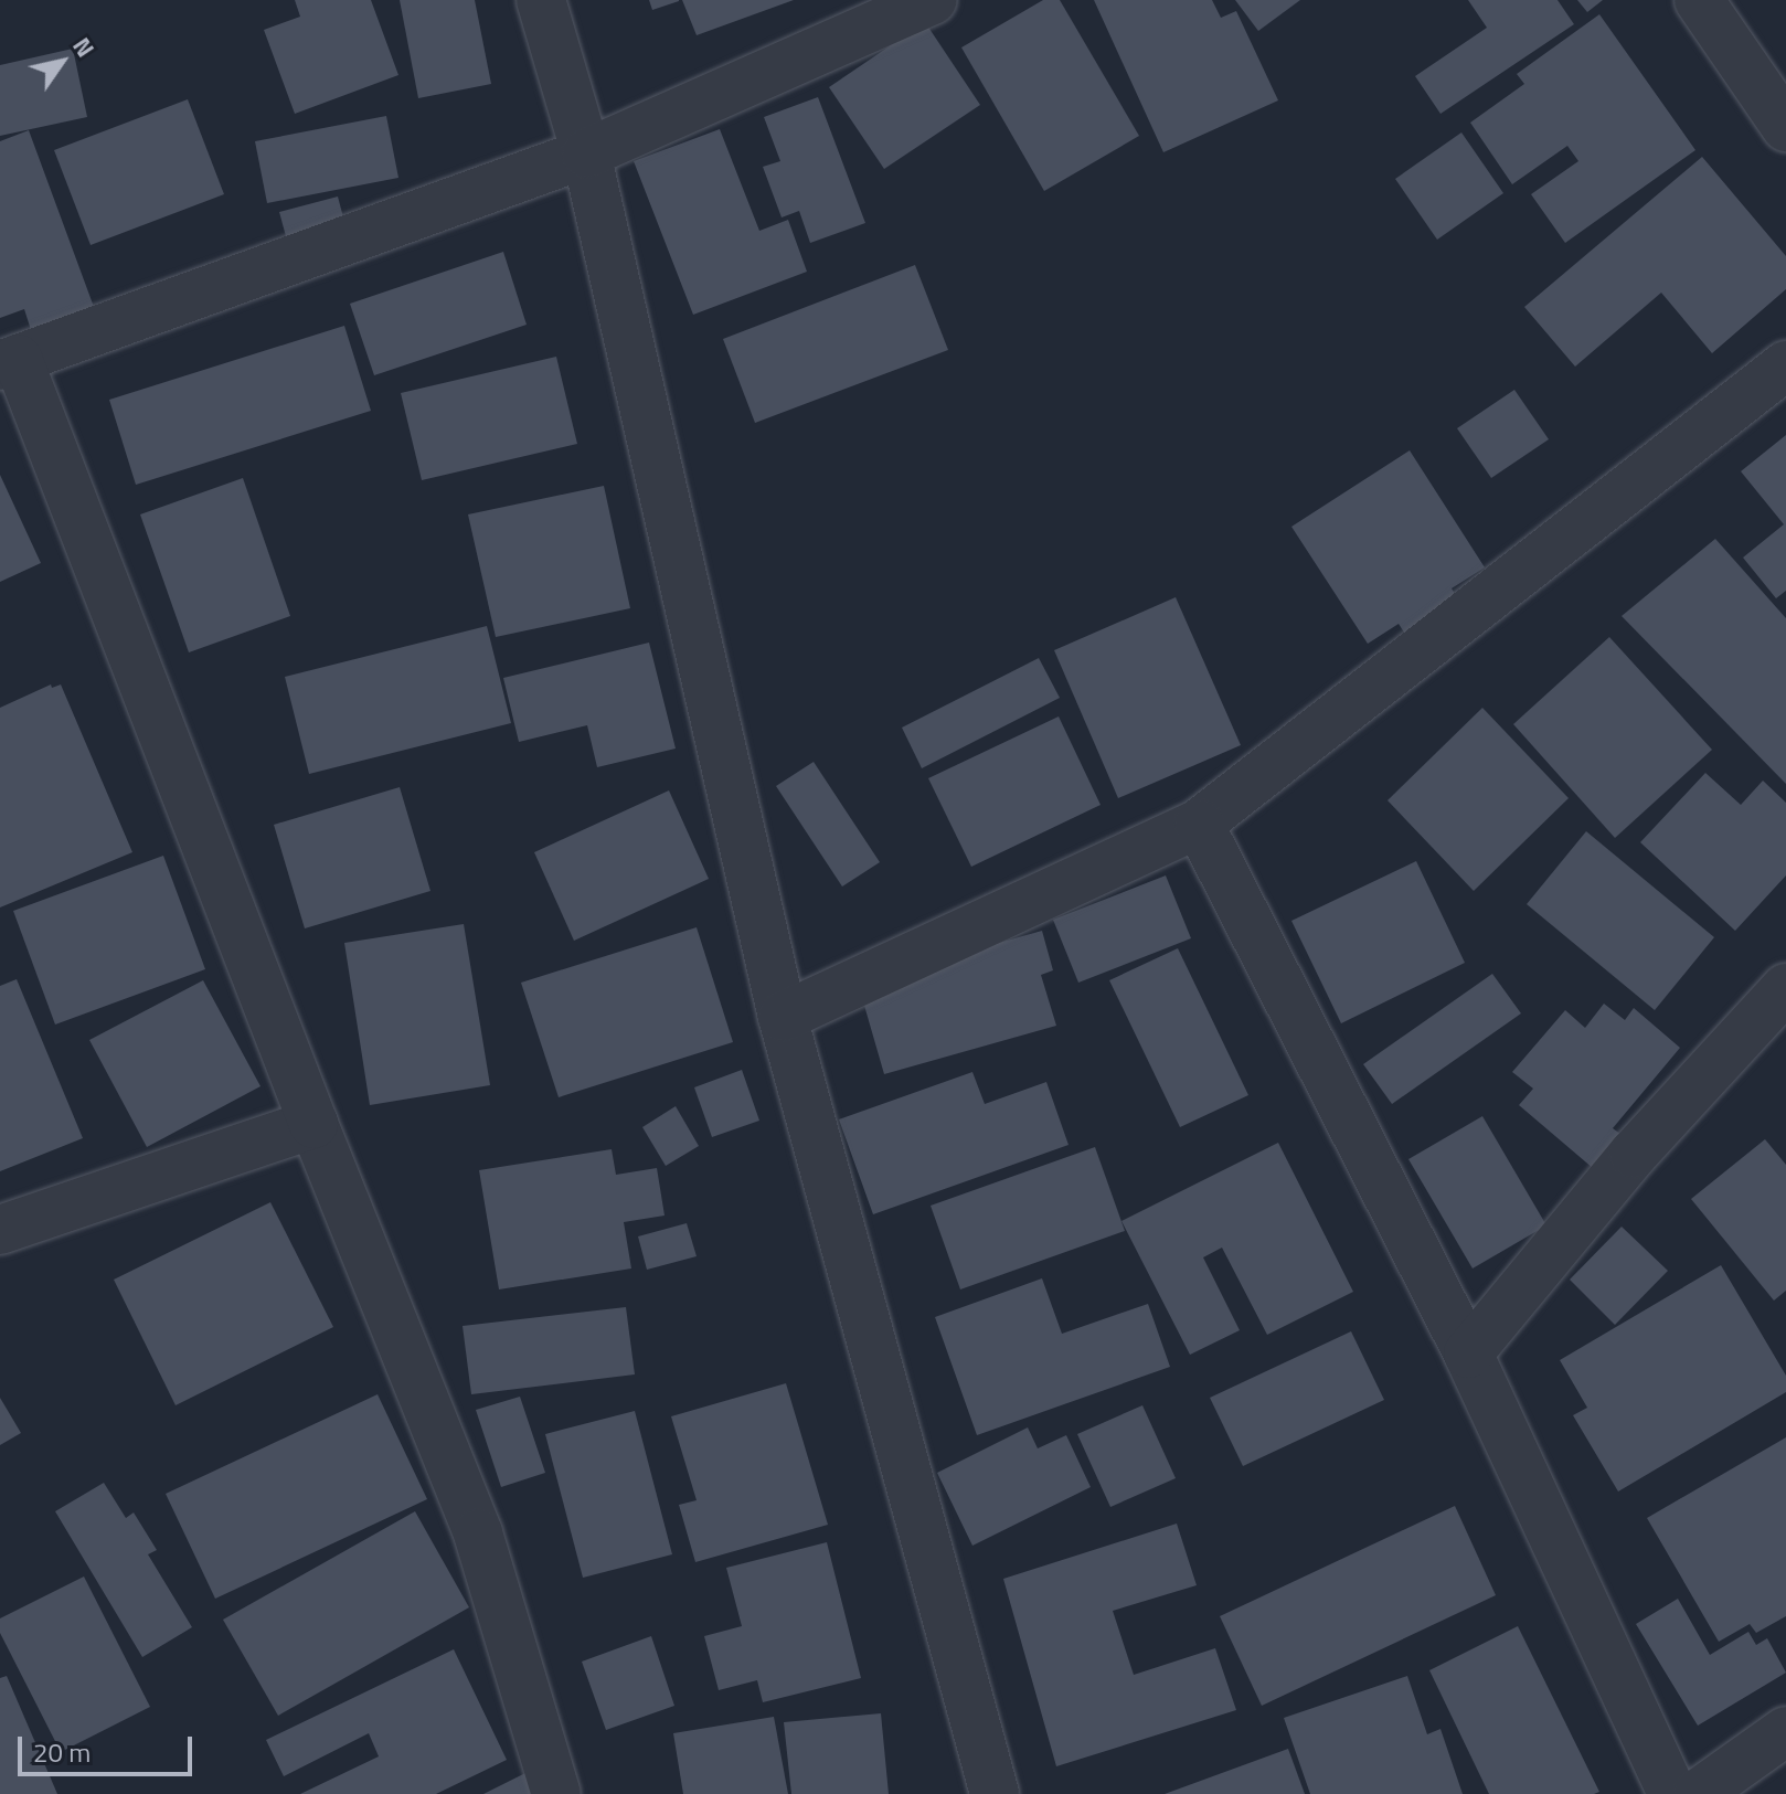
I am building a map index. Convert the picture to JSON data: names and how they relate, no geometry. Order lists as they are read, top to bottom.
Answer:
{
  "scale_bar": "20 m",
  "north": "top right"
}
